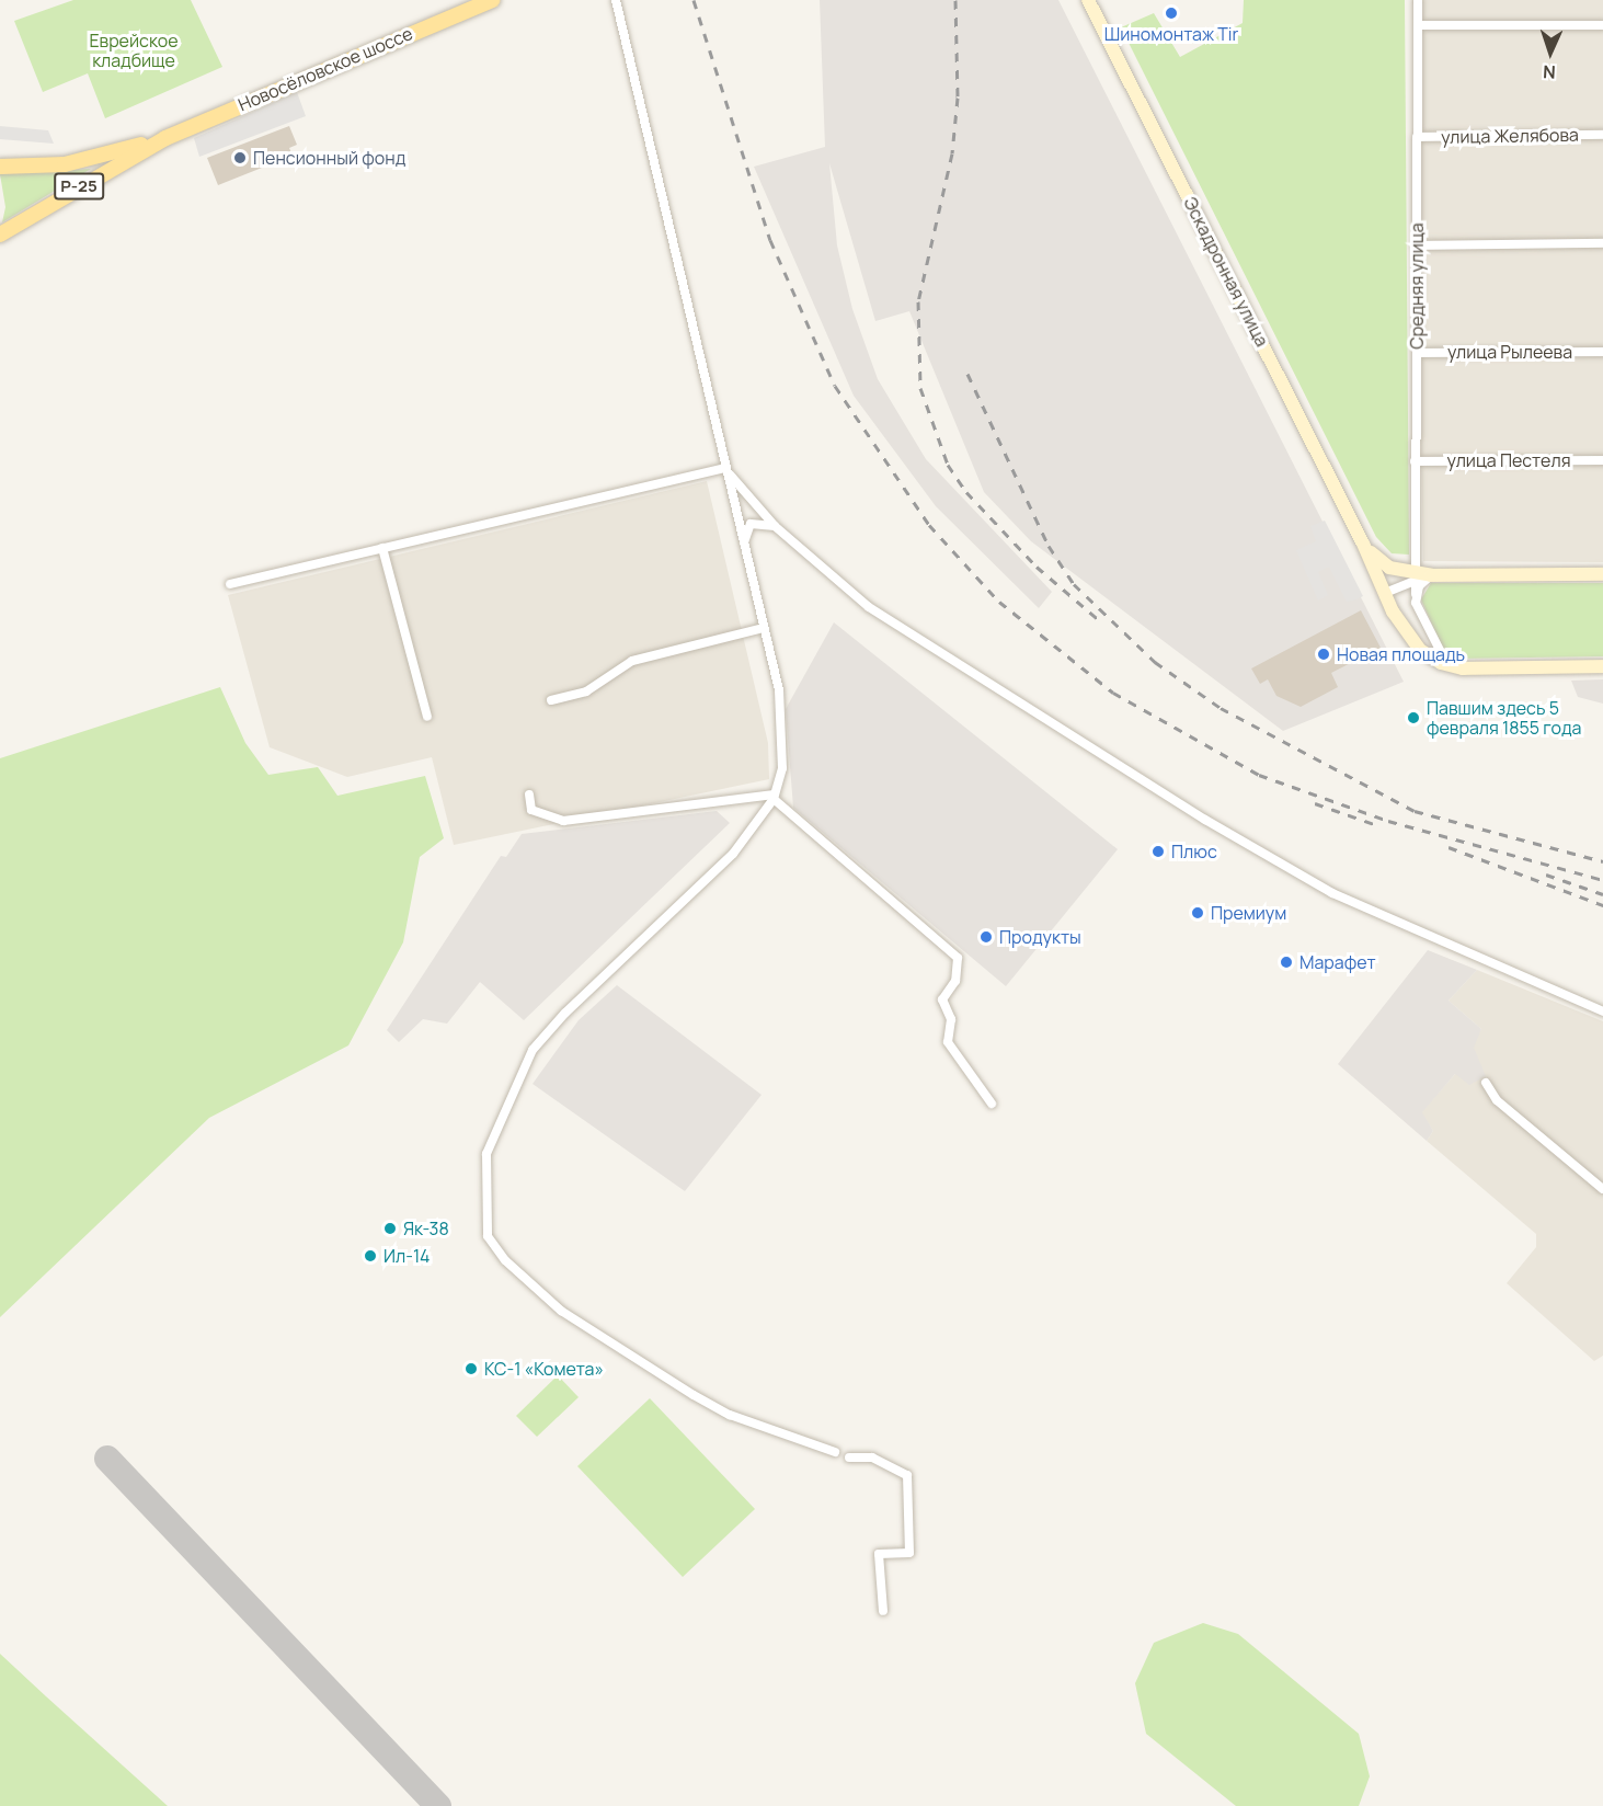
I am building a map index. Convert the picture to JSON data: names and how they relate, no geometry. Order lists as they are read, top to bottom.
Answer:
{
  "streets": {
    "main road": ["Новосёловское шоссе", "Р-25", "Эскадронная улица"],
    "street": [
      "улица Желябова",
      "Средняя улица",
      "улица Рылеева",
      "улица Пестеля"
    ]
  },
  "crossings": [
    ["улица Желябова", "Средняя улица"],
    ["Эскадронная улица", "Средняя улица"],
    ["Средняя улица", "улица Рылеева"],
    ["Средняя улица", "улица Пестеля"]
  ],
  "parks": ["Еврейское кладбище"],
  "places": [
    "Шиномонтаж Tir",
    "Пенсионный фонд",
    "Новая площадь",
    "Павшим здесь 5 февраля 1855 года",
    "Плюс",
    "Премиум",
    "Продукты",
    "Марафет",
    "Як-38",
    "Ил-14",
    "КС-1 «Комета»"
  ],
  "north": "bottom"
}
